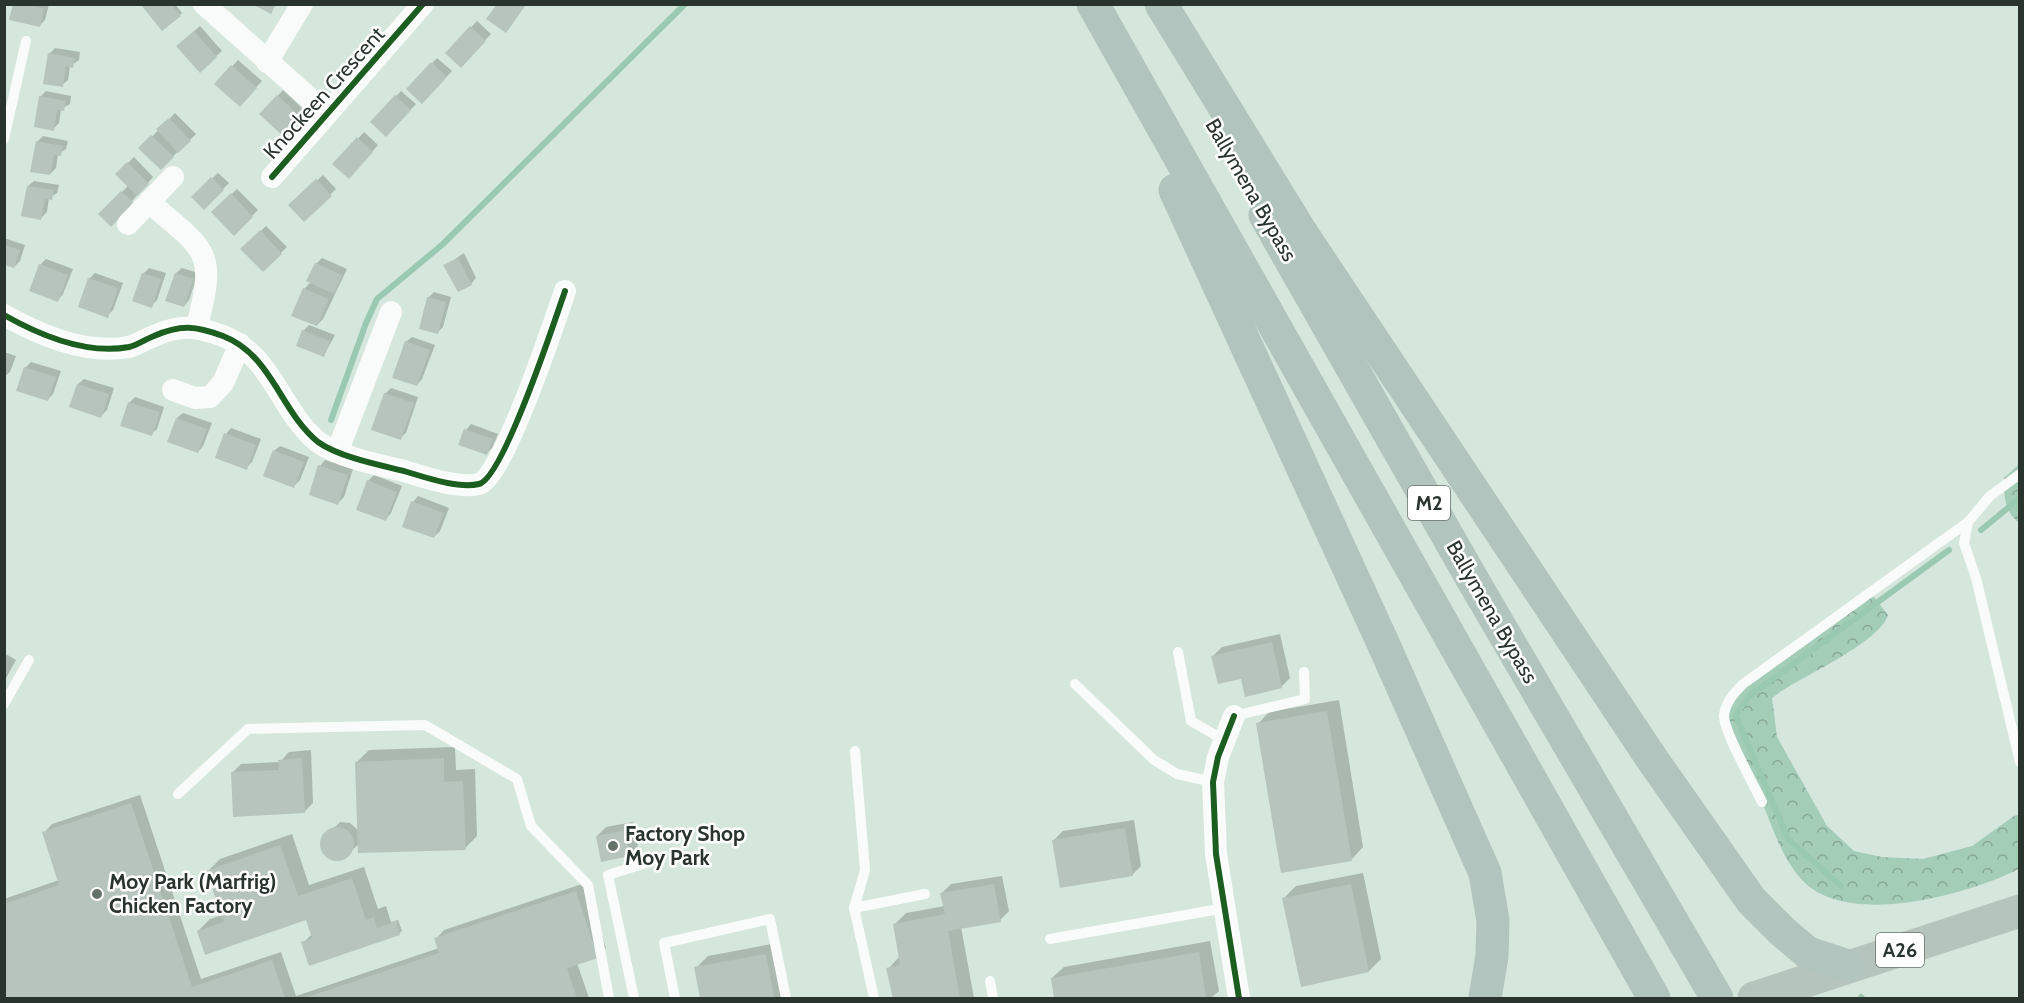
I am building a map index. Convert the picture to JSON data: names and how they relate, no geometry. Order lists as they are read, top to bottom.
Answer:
{
  "streets": {
    "highway": ["Ballymena Bypass", "M2", "A26"],
    "street": ["Knockeen Crescent"]
  },
  "crossings": [
    ["M2", "A26"]
  ],
  "places": ["Factory Shop Moy Park", "Moy Park (Marfrig) Chicken Factory"]
}
